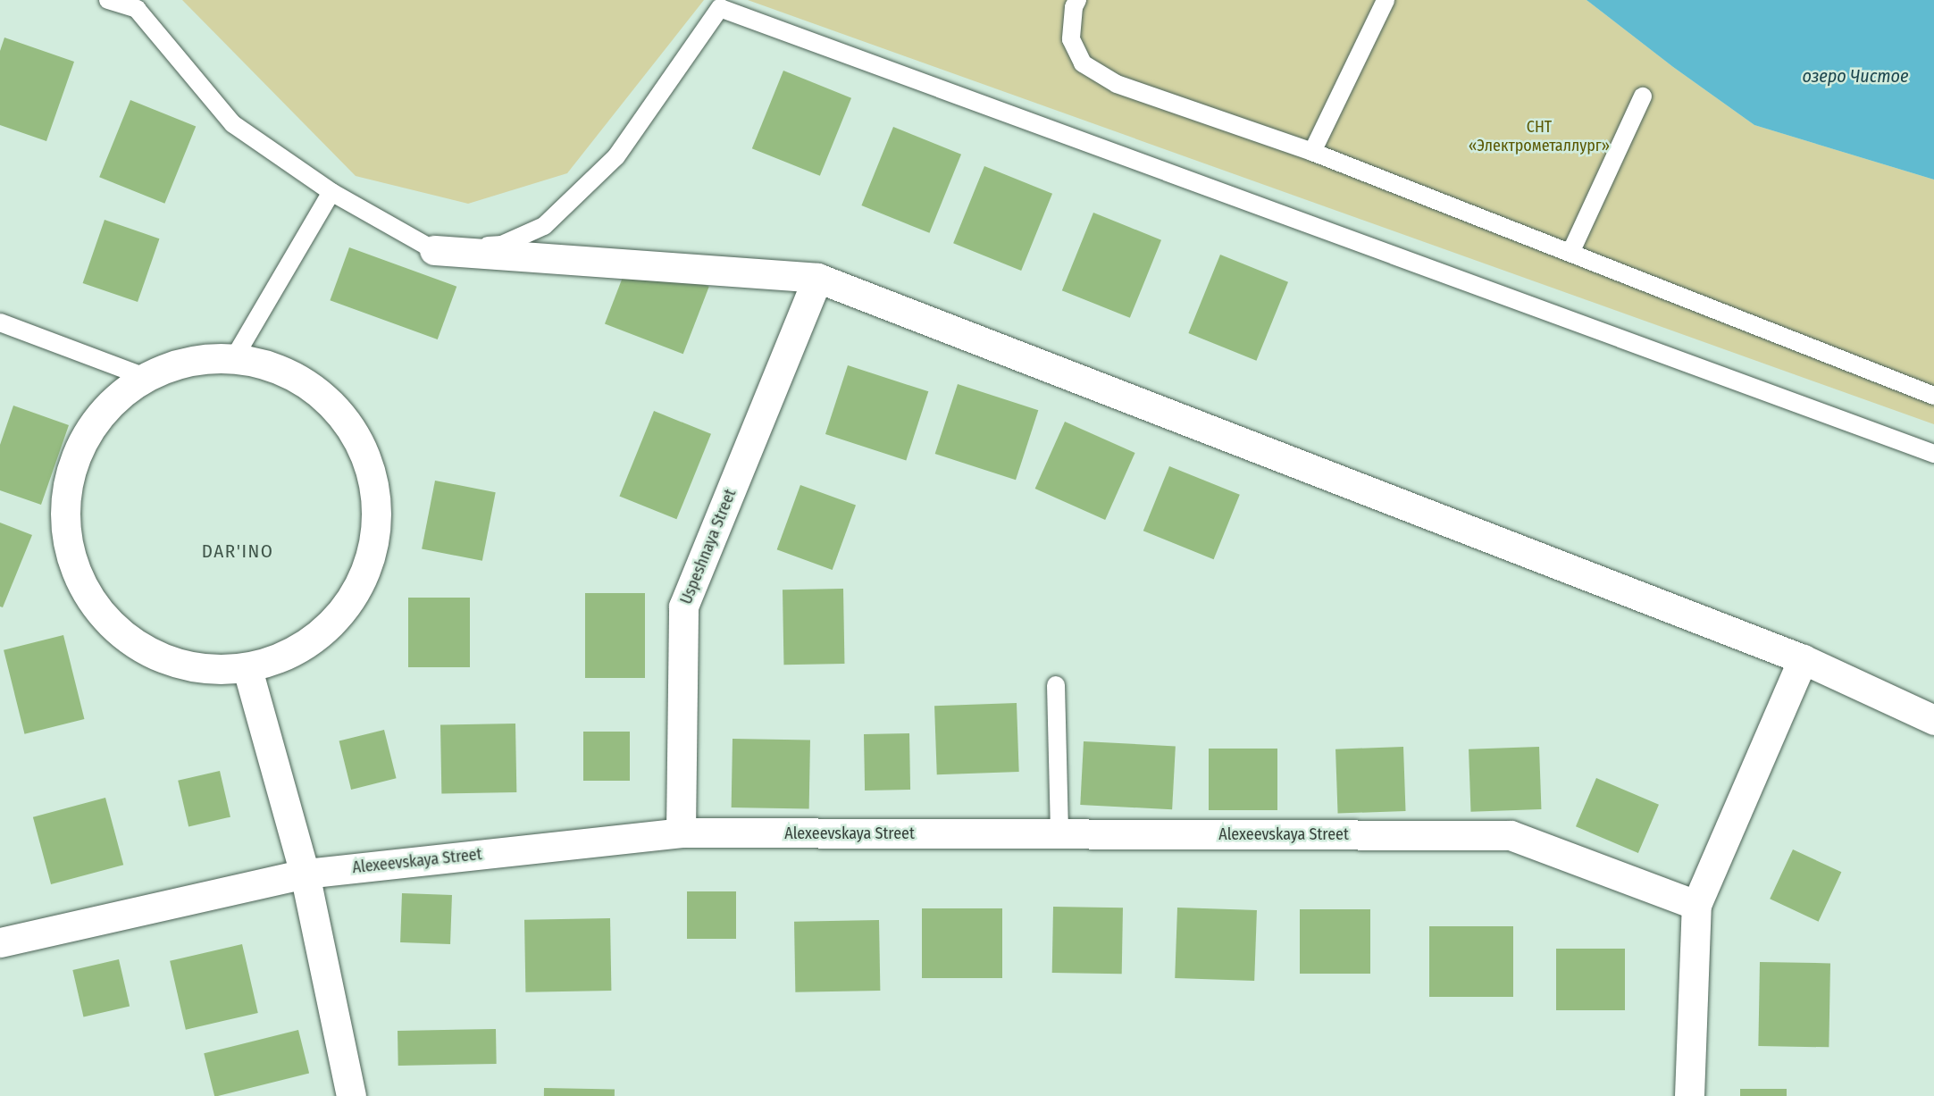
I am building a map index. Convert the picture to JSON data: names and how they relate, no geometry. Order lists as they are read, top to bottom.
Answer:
{
  "streets": {
    "street": ["Uspeshnaya Street", "Alexeevskaya Street"]
  },
  "crossings": [
    ["Uspeshnaya Street", "Alexeevskaya Street"]
  ],
  "districts": ["DAR'INO"],
  "water": ["озеро Чистое"],
  "parks": ["СНТ «Электрометаллург»"]
}
